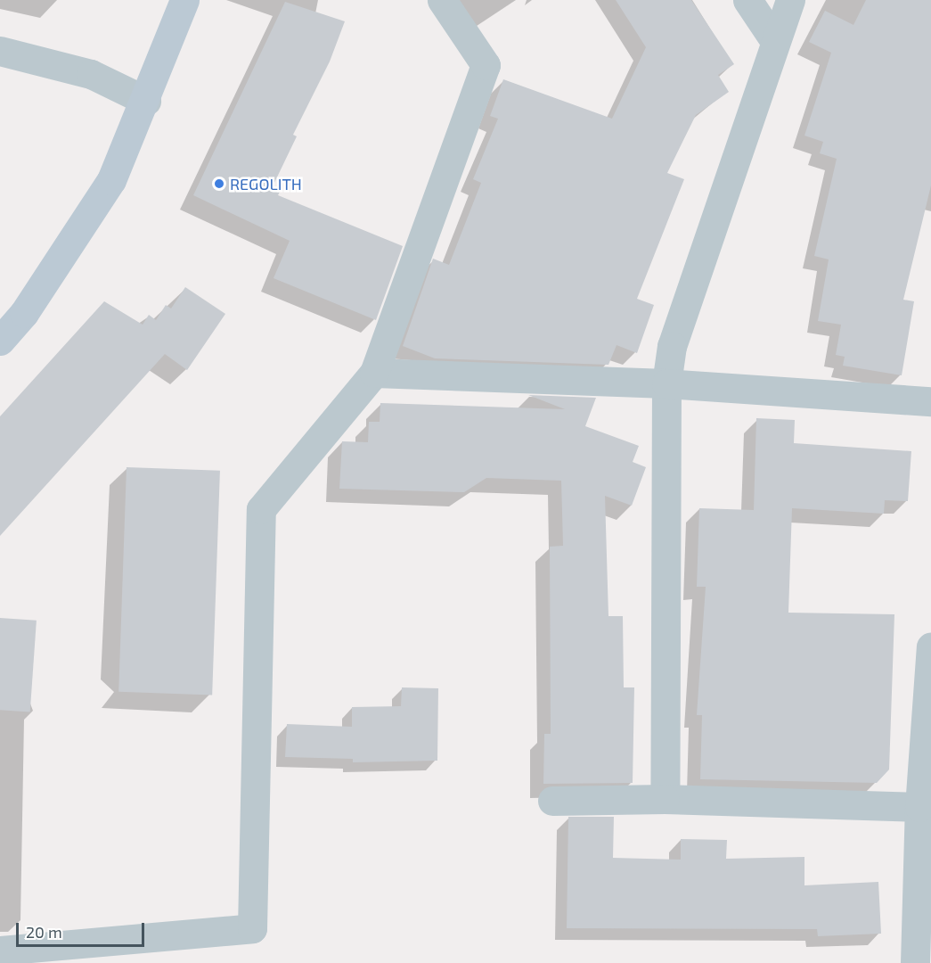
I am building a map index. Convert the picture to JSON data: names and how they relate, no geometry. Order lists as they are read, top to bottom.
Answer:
{
  "places": ["REGOLITH"],
  "scale_bar": "20 m"
}
